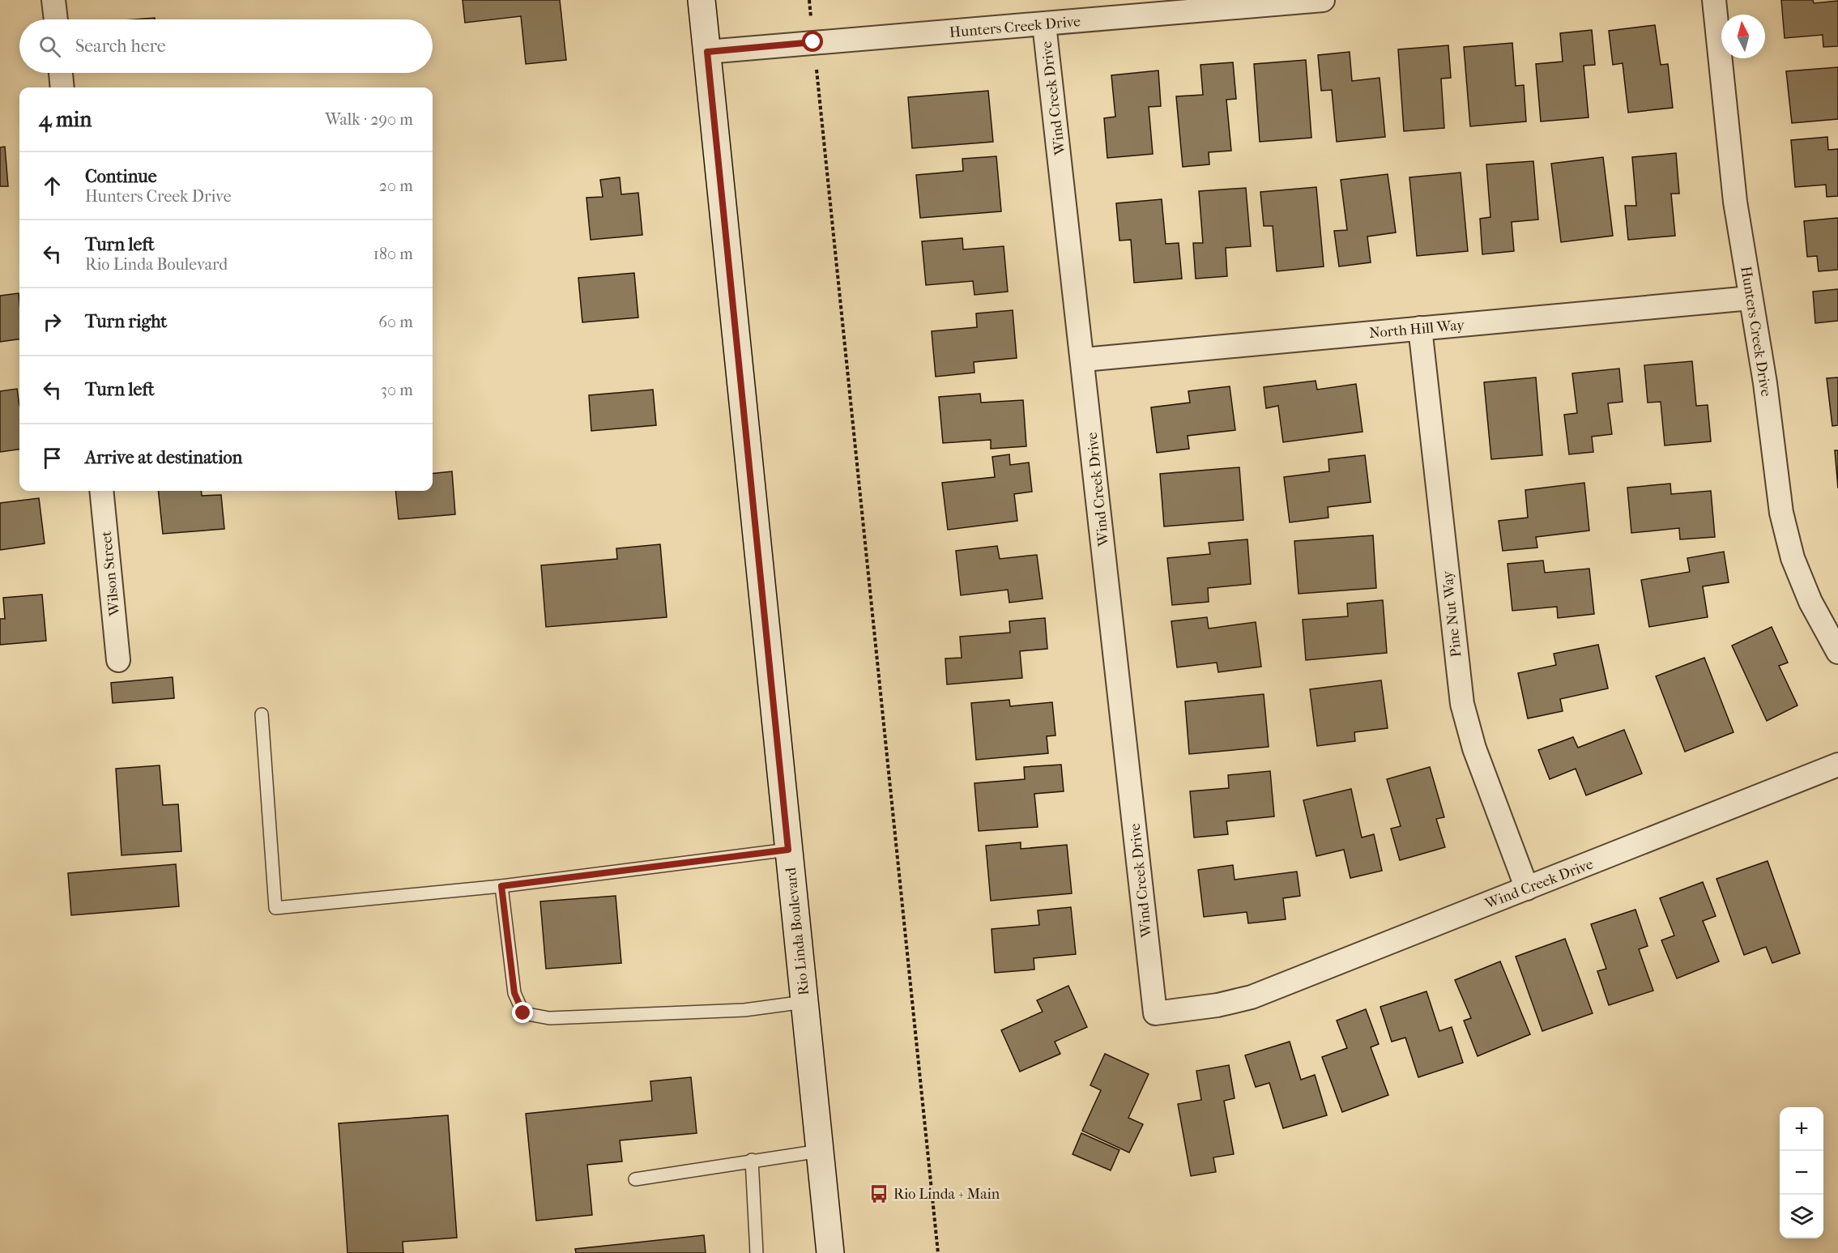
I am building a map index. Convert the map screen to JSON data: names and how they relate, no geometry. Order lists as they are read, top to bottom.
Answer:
{
  "streets": {
    "main road": ["Rio Linda Boulevard"],
    "street": [
      "Hunters Creek Drive",
      "Wind Creek Drive",
      "North Hill Way",
      "Wilson Street",
      "Pine Nut Way"
    ]
  },
  "crossings": [
    ["Hunters Creek Drive", "Wind Creek Drive"],
    ["Hunters Creek Drive", "North Hill Way"],
    ["Hunters Creek Drive", "Rio Linda Boulevard"],
    ["Wind Creek Drive", "North Hill Way"],
    ["Wind Creek Drive", "Pine Nut Way"],
    ["North Hill Way", "Pine Nut Way"]
  ],
  "places": {
    "bus stop": ["Rio Linda + Main"]
  },
  "north": "top",
  "page": {
    "search": "Search here",
    "heading": ["4 min", "Walk · 290 m"],
    "list": [
      ["Continue", "Hunters Creek Drive", "20 m"],
      ["Turn left", "Rio Linda Boulevard", "180 m"],
      ["Turn right", "60 m"],
      ["Turn left", "30 m"],
      "Arrive at destination"
    ],
    "map_buttons": ["+", "−"]
  }
}
